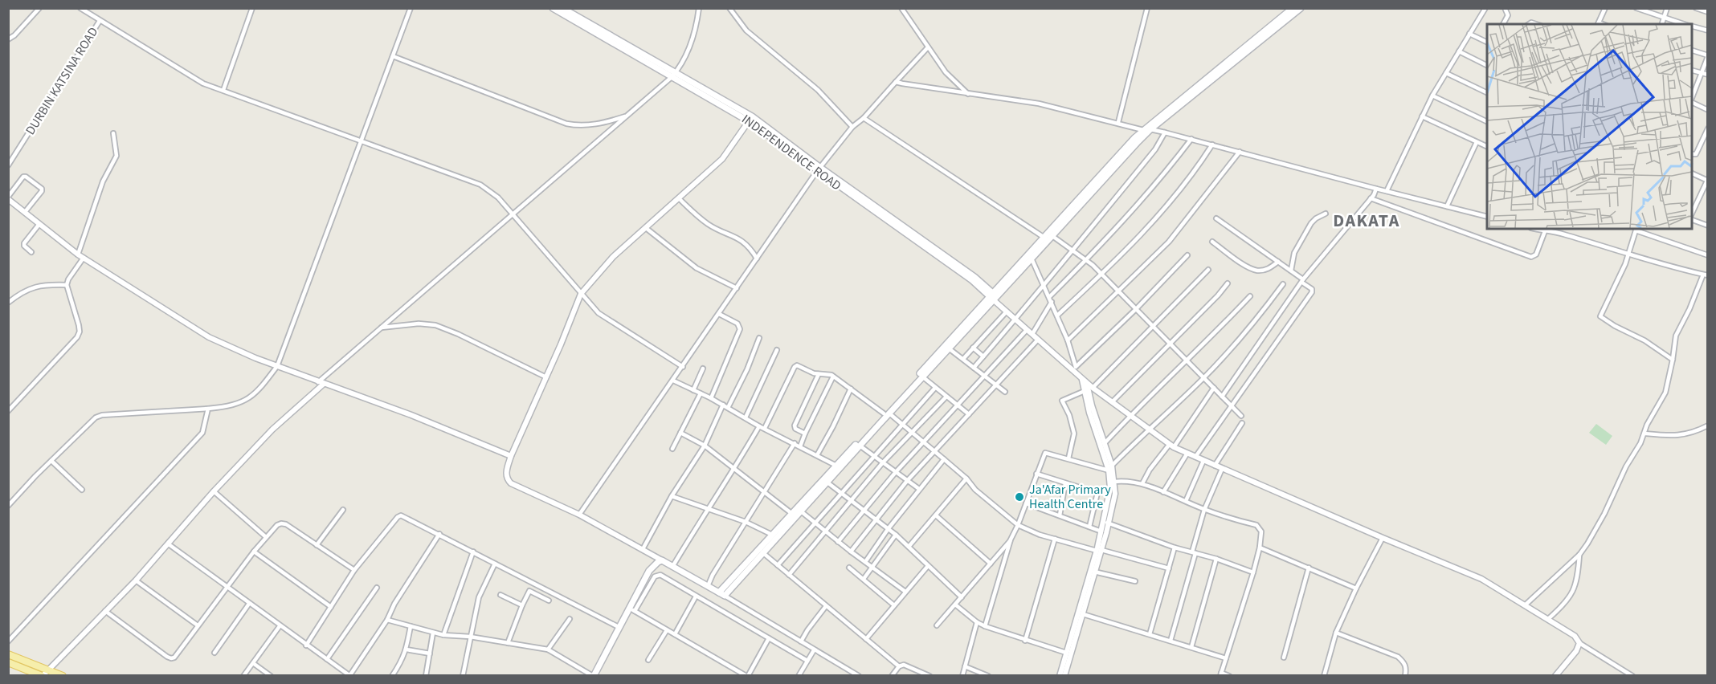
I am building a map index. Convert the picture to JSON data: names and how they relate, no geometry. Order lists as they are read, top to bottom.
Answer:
{
  "streets": {
    "main road": ["INDEPENDENCE ROAD"],
    "street": ["DURBIN KATSINA ROAD"]
  },
  "districts": ["DAKATA"],
  "places": ["Ja'Afar Primary Health Centre"]
}
